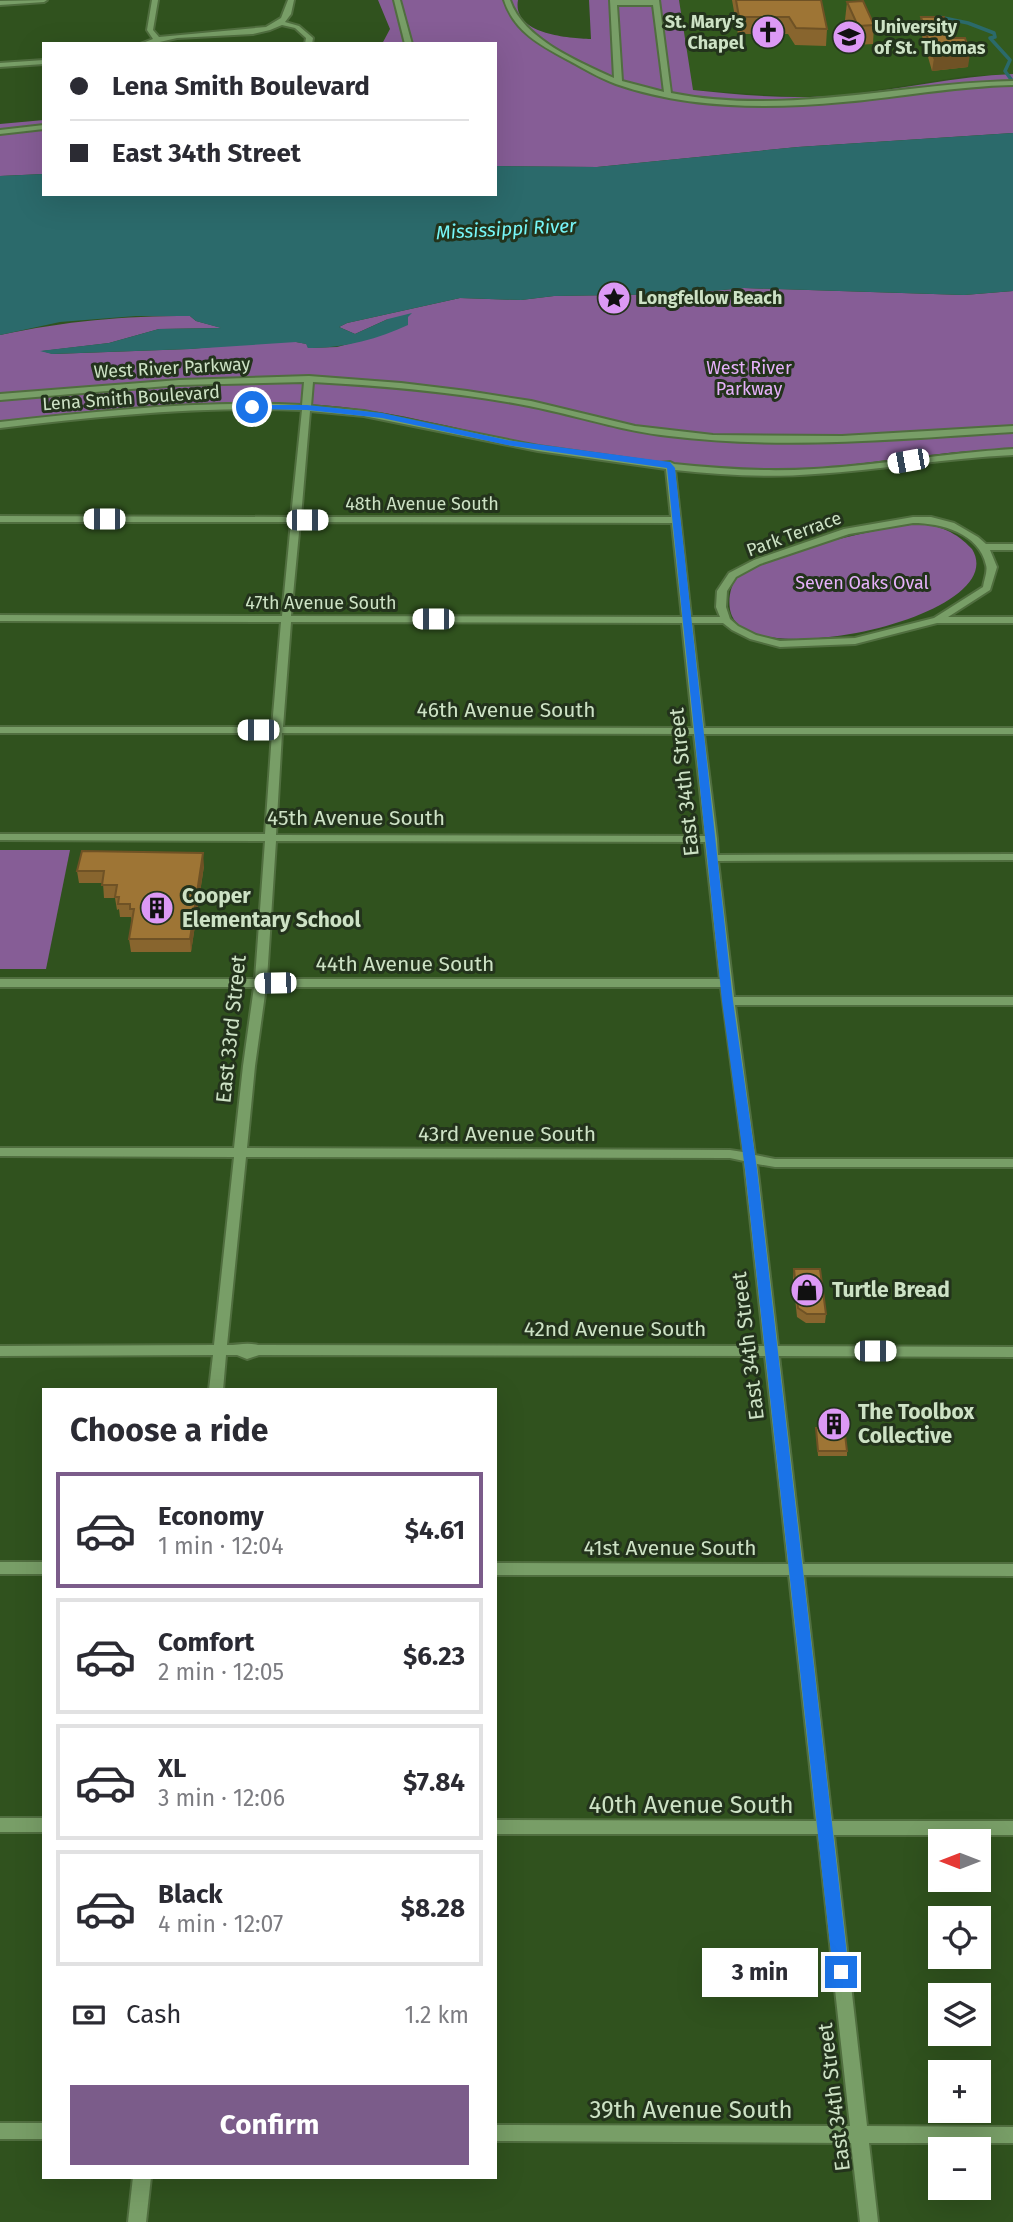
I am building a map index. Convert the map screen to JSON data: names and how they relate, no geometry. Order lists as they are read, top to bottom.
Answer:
{
  "streets": {
    "street": [
      "West River Parkway",
      "Lena Smith Boulevard",
      "48th Avenue South",
      "Park Terrace",
      "47th Avenue South",
      "46th Avenue South",
      "East 34th Street",
      "45th Avenue South",
      "44th Avenue South",
      "East 33rd Street",
      "43rd Avenue South",
      "42nd Avenue South",
      "41st Avenue South",
      "40th Avenue South",
      "39th Avenue South"
    ]
  },
  "crossings": [
    ["West River Parkway", "East 33rd Street"],
    ["Lena Smith Boulevard", "East 34th Street"],
    ["Lena Smith Boulevard", "East 33rd Street"],
    ["48th Avenue South", "East 34th Street"],
    ["48th Avenue South", "East 33rd Street"],
    ["Park Terrace", "47th Avenue South"],
    ["47th Avenue South", "East 34th Street"],
    ["47th Avenue South", "East 33rd Street"],
    ["46th Avenue South", "East 34th Street"],
    ["46th Avenue South", "East 33rd Street"],
    ["East 34th Street", "45th Avenue South"],
    ["East 34th Street", "44th Avenue South"],
    ["East 34th Street", "43rd Avenue South"],
    ["East 34th Street", "42nd Avenue South"],
    ["East 34th Street", "41st Avenue South"],
    ["East 34th Street", "40th Avenue South"],
    ["East 34th Street", "39th Avenue South"],
    ["45th Avenue South", "East 33rd Street"],
    ["44th Avenue South", "East 33rd Street"],
    ["East 33rd Street", "43rd Avenue South"],
    ["East 33rd Street", "42nd Avenue South"]
  ],
  "water": ["Mississippi River"],
  "parks": ["West River Parkway", "Seven Oaks Oval"],
  "places": {
    "church": ["St. Mary's Chapel"],
    "school or university": ["University of St. Thomas"],
    "place": ["Longfellow Beach"],
    "building": ["Cooper Elementary School", "The Toolbox Collective"],
    "shop": ["Turtle Bread"]
  },
  "north": "left",
  "page": {
    "banner": ["Lena Smith Boulevard", "East 34th Street"],
    "heading": "Choose a ride",
    "list": [
      {
        "name": "Economy",
        "note": "1 min · 12:04",
        "value": "$4.61"
      },
      {
        "name": "Comfort",
        "note": "2 min · 12:05",
        "value": "$6.23"
      },
      {
        "name": "XL",
        "note": "3 min · 12:06",
        "value": "$7.84"
      },
      {
        "name": "Black",
        "note": "4 min · 12:07",
        "value": "$8.28"
      }
    ],
    "map_buttons": ["+", "−"],
    "bubble": "3 min",
    "pay": ["Cash", "1.2 km"],
    "buttons": "Confirm"
  }
}
